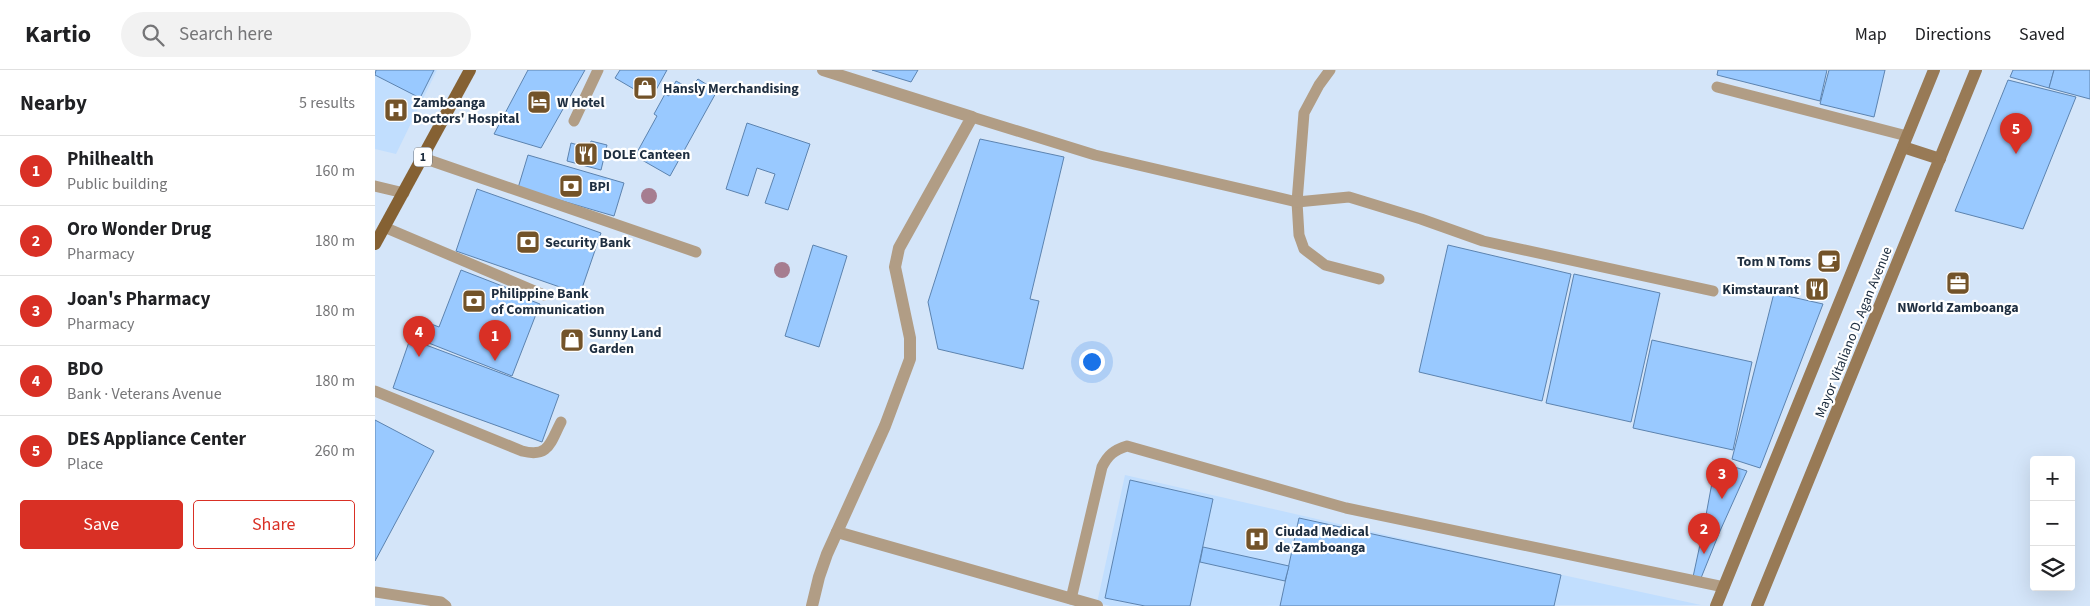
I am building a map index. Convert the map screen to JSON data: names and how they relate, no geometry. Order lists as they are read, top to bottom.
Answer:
{
  "streets": {
    "main road": ["1", "Mayor Vitaliano D. Agan Avenue"]
  },
  "places": {
    "shop": ["Hansly Merchandising", "Sunny Land Garden"],
    "hotel": ["W Hotel"],
    "hospital": ["Zamboanga Doctors' Hospital", "Ciudad Medical de Zamboanga"],
    "restaurant": ["DOLE Canteen", "Kimstaurant"],
    "bank": ["BPI", "Security Bank", "Philippine Bank of Communication"],
    "cafe": ["Tom N Toms"],
    "office": ["NWorld Zamboanga"]
  },
  "page": {
    "header": "Kartio",
    "search": "Search here",
    "nav": ["Map", "Directions", "Saved"],
    "heading": ["Nearby", "5 results"],
    "pins": [
      "5",
      "4",
      "1",
      "3",
      "2"
    ],
    "list": [
      {
        "mark": "1",
        "name": "Philhealth",
        "note": "Public building",
        "value": "160 m"
      },
      {
        "mark": "2",
        "name": "Oro Wonder Drug",
        "note": "Pharmacy",
        "value": "180 m"
      },
      {
        "mark": "3",
        "name": "Joan's Pharmacy",
        "note": "Pharmacy",
        "value": "180 m"
      },
      {
        "mark": "4",
        "name": "BDO",
        "note": "Bank · Veterans Avenue",
        "value": "180 m"
      },
      {
        "mark": "5",
        "name": "DES Appliance Center",
        "note": "Place",
        "value": "260 m"
      }
    ],
    "map_buttons": ["+", "−"],
    "buttons": ["Save", "Share"]
  }
}
